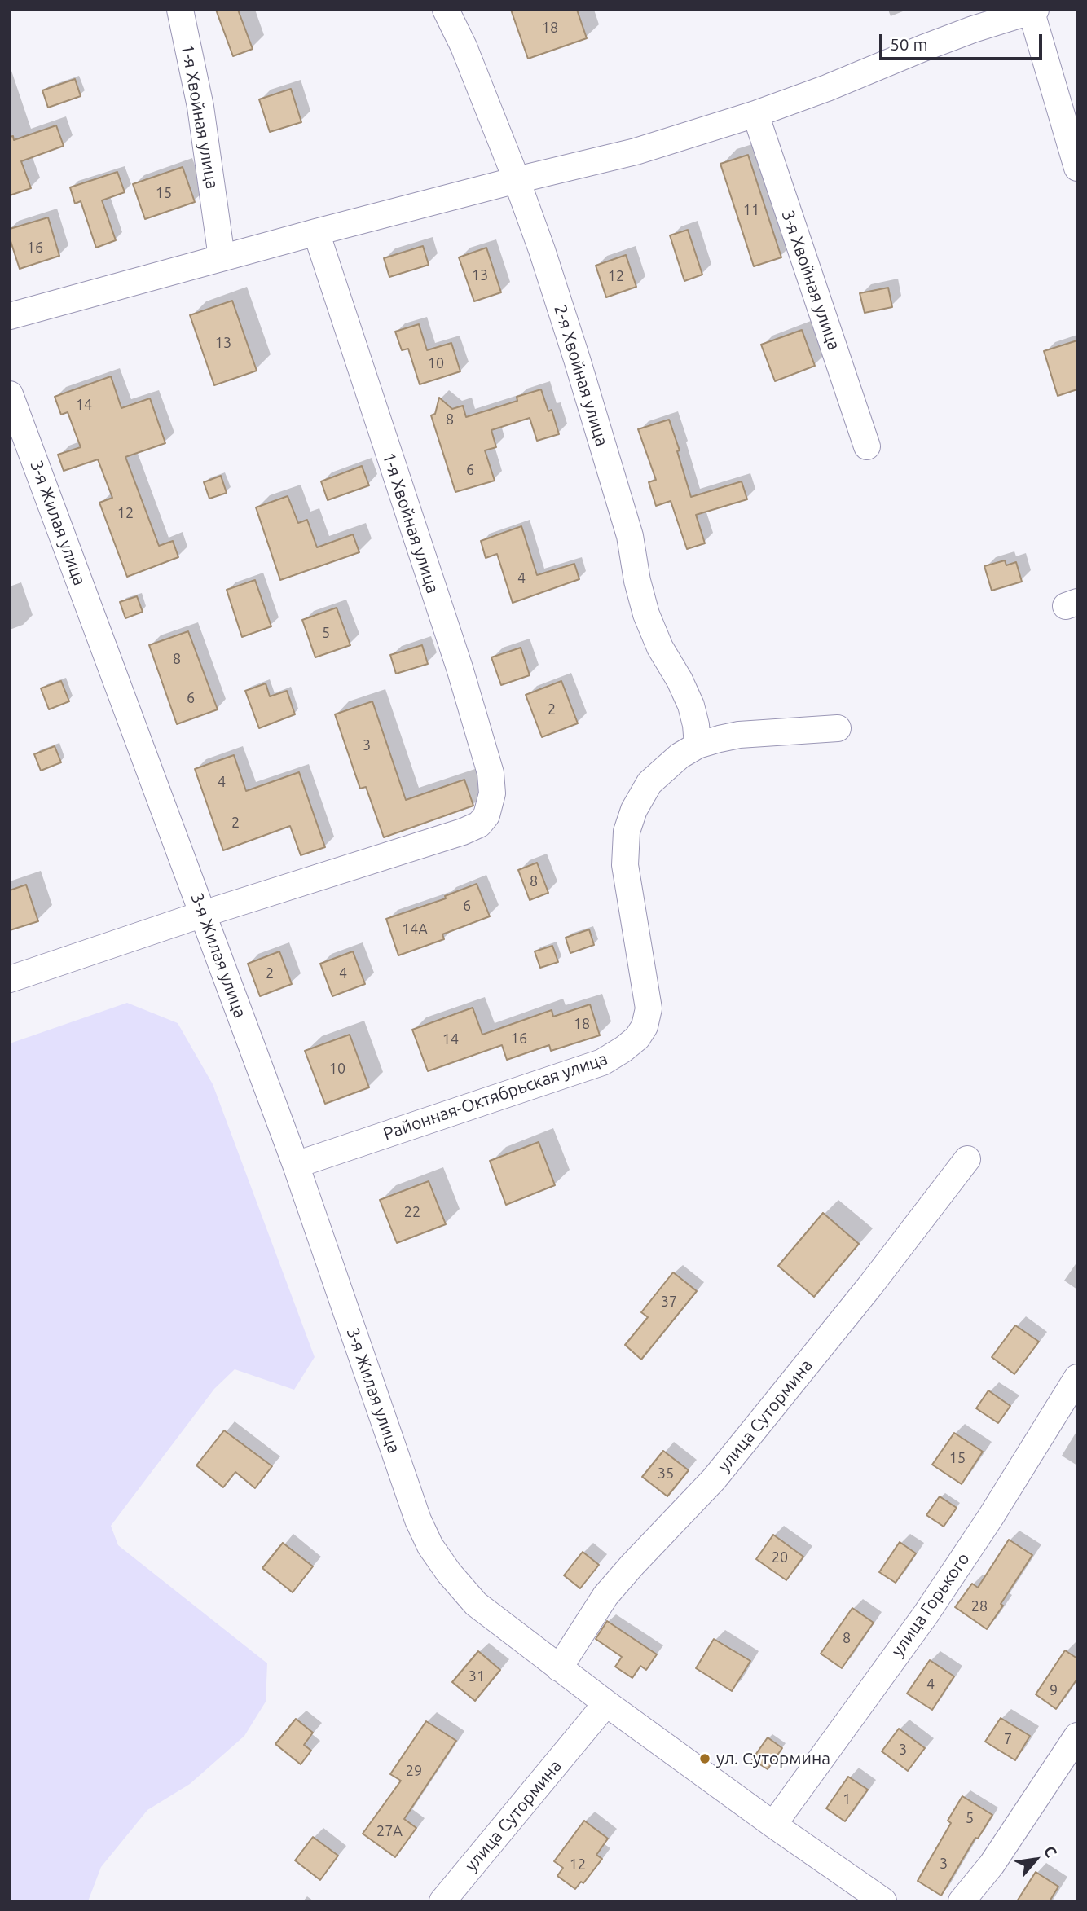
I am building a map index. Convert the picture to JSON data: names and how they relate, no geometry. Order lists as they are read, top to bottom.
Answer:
{
  "streets": {
    "street": [
      "1-я Хвойная улица",
      "3-я Хвойная улица",
      "2-я Хвойная улица",
      "3-я Жилая улица",
      "Районная-Октябрьская улица",
      "улица Сутормина",
      "улица Горького"
    ]
  },
  "crossings": [
    ["1-я Хвойная улица", "3-я Жилая улица"],
    ["2-я Хвойная улица", "Районная-Октябрьская улица"],
    ["3-я Жилая улица", "Районная-Октябрьская улица"],
    ["3-я Жилая улица", "улица Сутормина"]
  ],
  "places": ["ул. Сутормина"],
  "house_numbers": [
    "18",
    "15",
    "11",
    "16",
    "13",
    "12",
    "13",
    "10",
    "14",
    "8",
    "6",
    "12",
    "4",
    "5",
    "8",
    "6",
    "2",
    "3",
    "4",
    "2",
    "8",
    "6",
    "14А",
    "2",
    "4",
    "18",
    "16",
    "14",
    "10",
    "22",
    "37",
    "15",
    "35",
    "20",
    "28",
    "8",
    "31",
    "4",
    "9",
    "7",
    "3",
    "29",
    "1",
    "5",
    "27А",
    "3",
    "12"
  ],
  "scale_bar": "50 m",
  "north": "top right"
}
